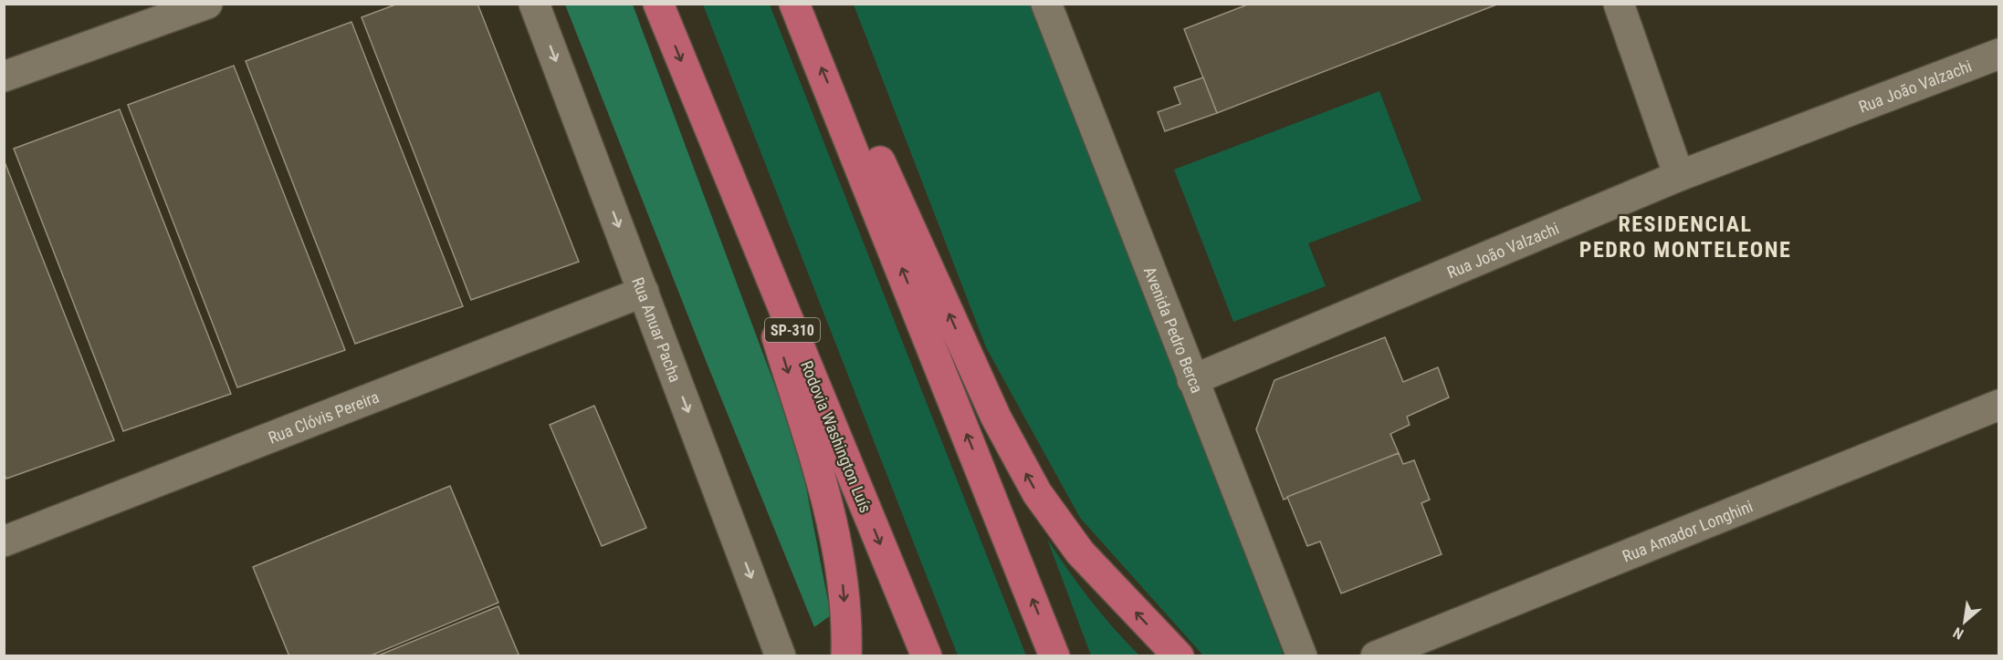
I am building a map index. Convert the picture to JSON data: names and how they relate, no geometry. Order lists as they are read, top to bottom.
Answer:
{
  "streets": {
    "highway": ["SP-310", "Rodovia Washington Luís"],
    "street": [
      "Rua João Valzachi",
      "Rua Anuar Pacha",
      "Avenida Pedro Berca",
      "Rua Clóvis Pereira",
      "Rua Amador Longhini"
    ]
  },
  "crossings": [
    ["Rua João Valzachi", "Avenida Pedro Berca"],
    ["Rua Anuar Pacha", "Rua Clóvis Pereira"]
  ],
  "one_way": ["Rua Anuar Pacha"],
  "districts": ["RESIDENCIAL PEDRO MONTELEONE"],
  "north": "bottom left"
}
